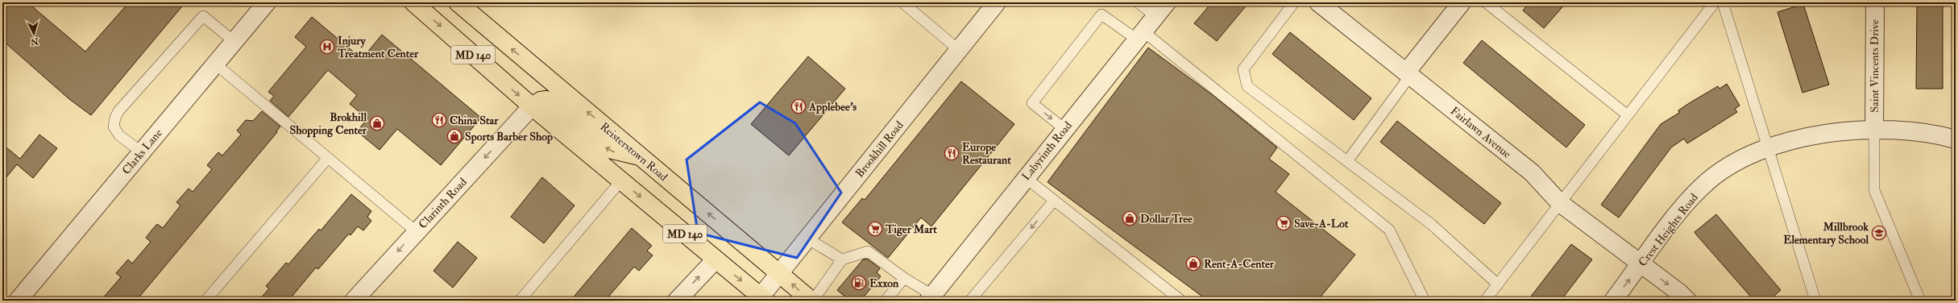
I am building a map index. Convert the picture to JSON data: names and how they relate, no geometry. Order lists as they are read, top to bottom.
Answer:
{
  "streets": {
    "main road": ["MD 140", "Reisterstown Road"],
    "street": [
      "Saint Vincents Drive",
      "Fairlawn Avenue",
      "Brookhill Road",
      "Labyrinth Road",
      "Clarks Lane",
      "Clarinth Road",
      "Crest Heights Road"
    ]
  },
  "crossings": [
    ["MD 140", "Brookhill Road"],
    ["MD 140", "Clarinth Road"],
    ["Saint Vincents Drive", "Crest Heights Road"],
    ["Fairlawn Avenue", "Crest Heights Road"],
    ["Brookhill Road", "Reisterstown Road"]
  ],
  "one_way": ["Clarinth Road"],
  "places": {
    "hospital": ["Injury Treatment Center"],
    "restaurant": ["Applebee's", "China Star", "Europe Restaurant"],
    "shop": [
      "Brokhill Shopping Center",
      "Sports Barber Shop",
      "Dollar Tree",
      "Rent-A-Center"
    ],
    "supermarket": ["Save-A-Lot", "Tiger Mart"],
    "school or university": ["Millbrook Elementary School"],
    "fuel station": ["Exxon"]
  },
  "north": "bottom"
}
